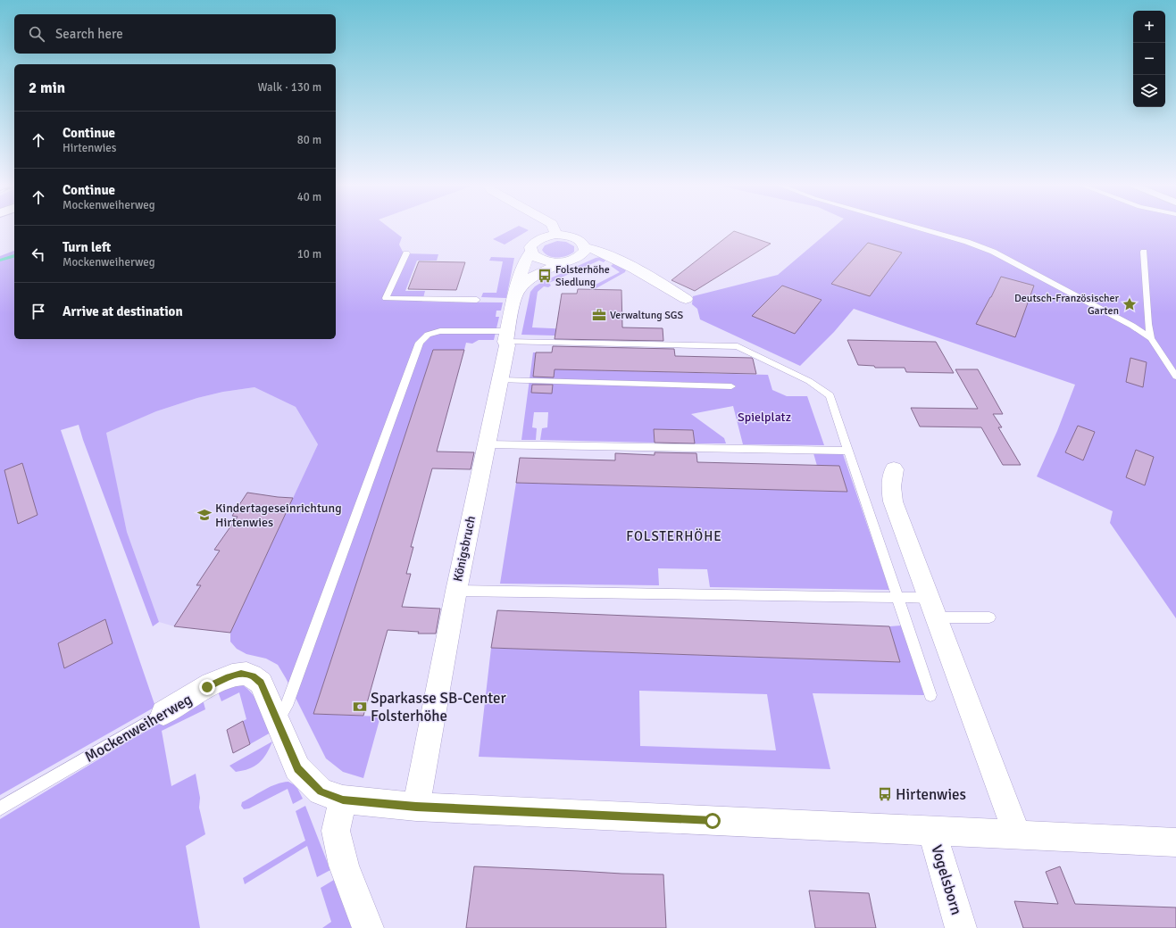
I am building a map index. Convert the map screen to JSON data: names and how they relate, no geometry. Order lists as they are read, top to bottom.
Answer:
{
  "streets": {
    "street": ["Königsbruch", "Mockenweiherweg", "Vogelsborn"]
  },
  "districts": ["FOLSTERHÖHE"],
  "parks": ["Spielplatz"],
  "places": {
    "bus stop": ["Folsterhöhe Siedlung", "Hirtenwies"],
    "place": ["Deutsch-Französischer Garten"],
    "office": ["Verwaltung SGS"],
    "school or university": ["Kindertageseinrichtung Hirtenwies"],
    "bank": ["Sparkasse SB-Center Folsterhöhe"]
  },
  "page": {
    "map_buttons": ["+", "−"],
    "search": "Search here",
    "heading": ["2 min", "Walk · 130 m"],
    "list": [
      ["Continue", "Hirtenwies", "80 m"],
      ["Continue", "Mockenweiherweg", "40 m"],
      ["Turn left", "Mockenweiherweg", "10 m"],
      "Arrive at destination"
    ]
  }
}
